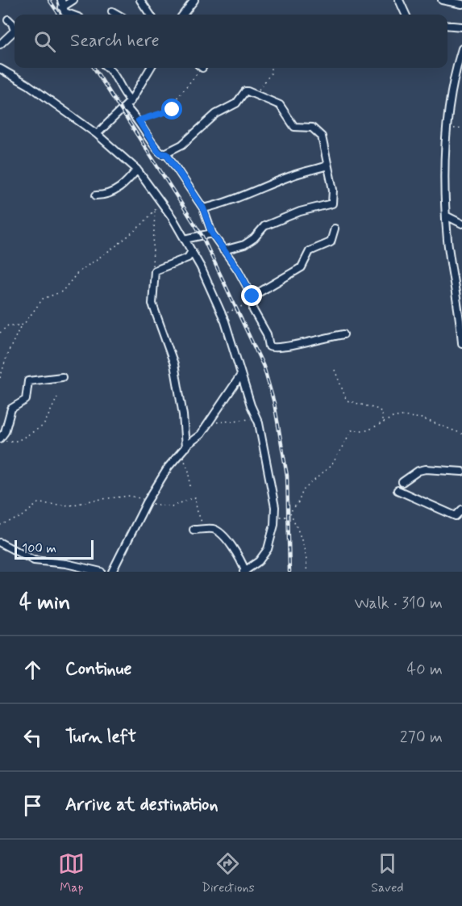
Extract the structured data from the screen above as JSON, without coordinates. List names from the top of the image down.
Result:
{
  "scale_bar": "100 m",
  "page": {
    "search": "Search here",
    "scale": "100 m",
    "heading": ["4 min", "Walk · 310 m"],
    "list": [
      ["Continue", "40 m"],
      ["Turn left", "270 m"],
      "Arrive at destination"
    ],
    "nav": ["Map", "Directions", "Saved"]
  }
}
